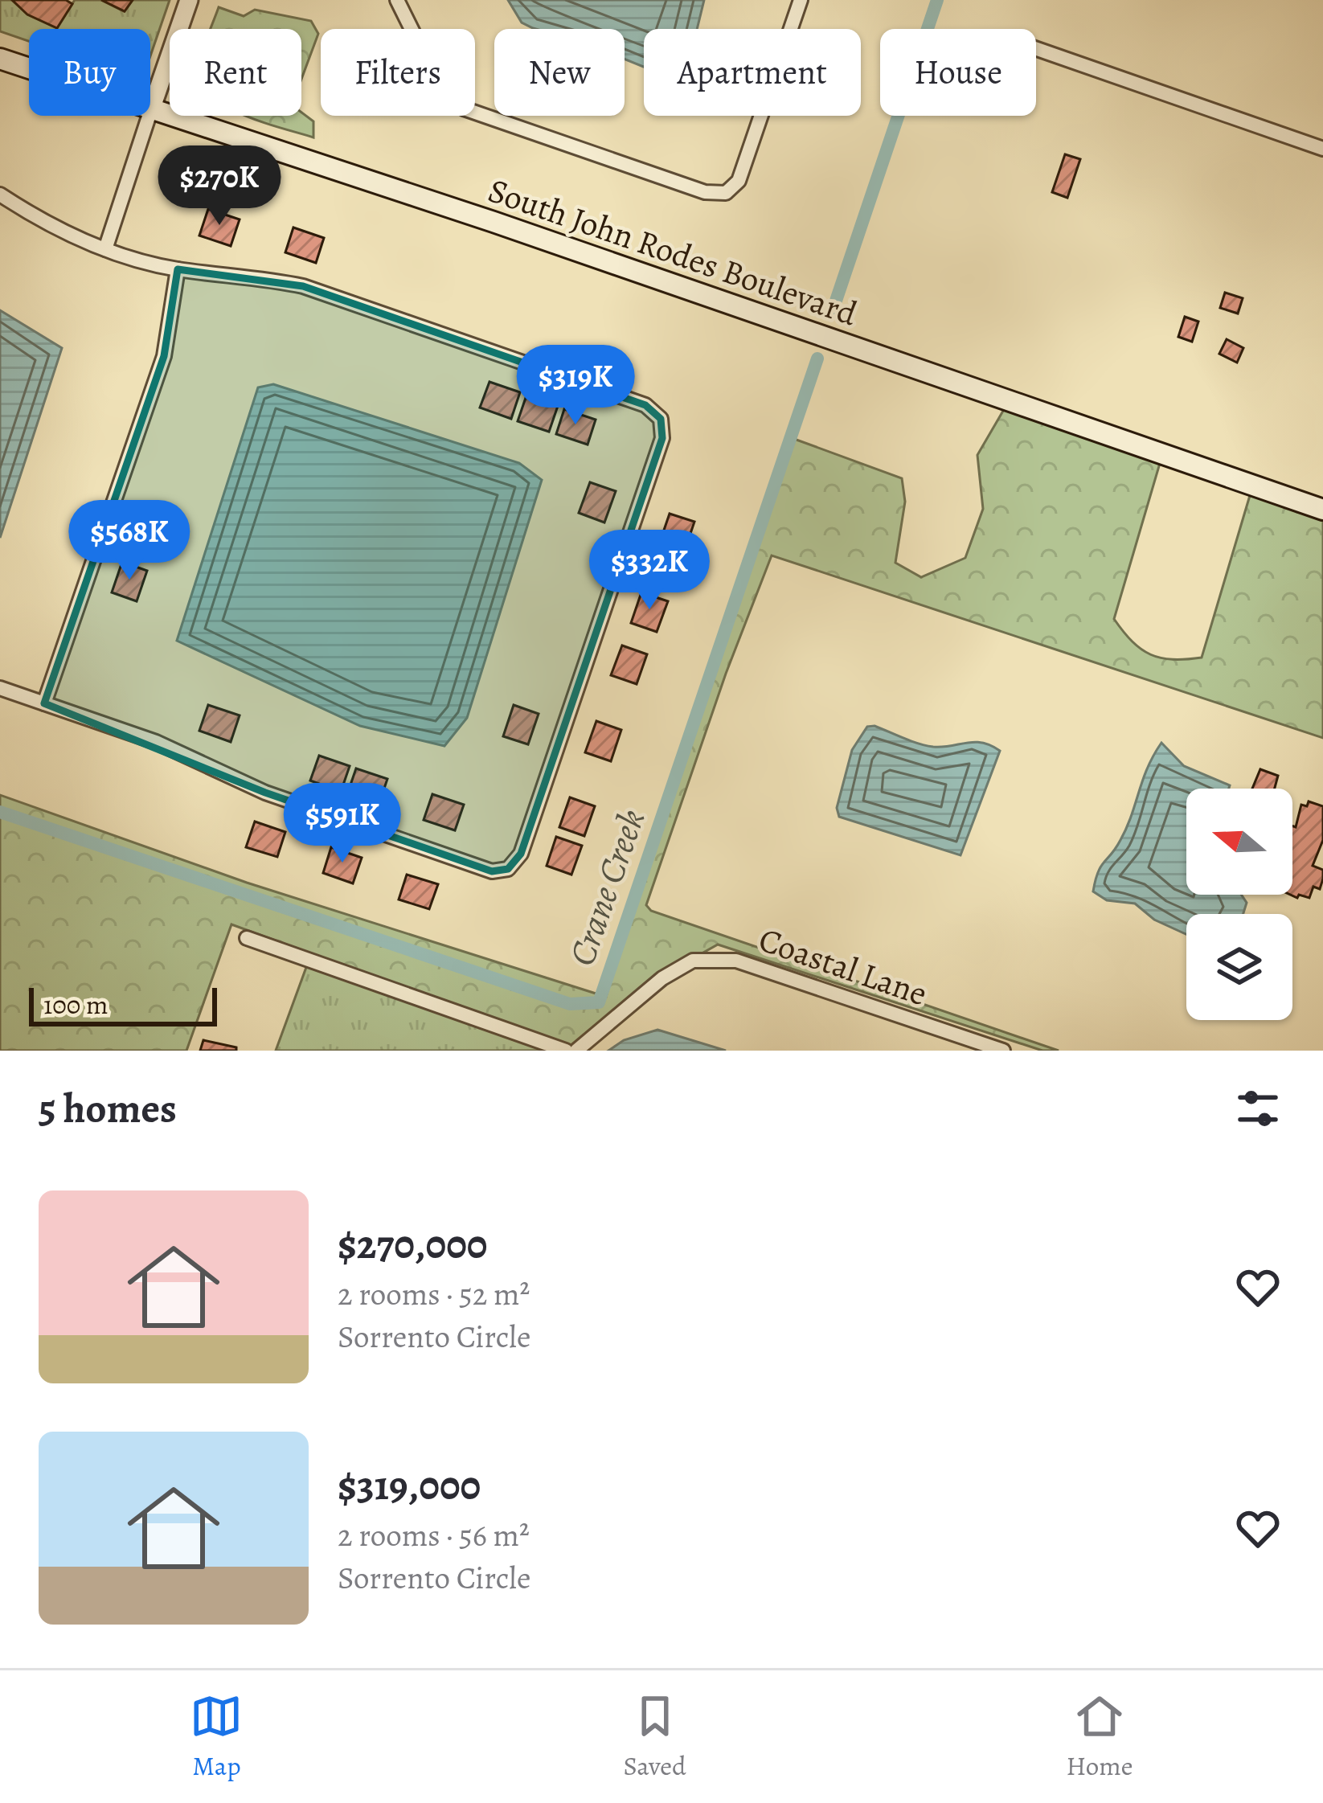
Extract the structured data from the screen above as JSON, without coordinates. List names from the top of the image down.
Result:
{
  "streets": {
    "main road": ["South John Rodes Boulevard"],
    "street": ["Coastal Lane"]
  },
  "water": ["Crane Creek"],
  "scale_bar": "100 m",
  "north": "left",
  "page": {
    "chip": [
      "Buy",
      "Rent",
      "Filters",
      "New",
      "Apartment",
      "House"
    ],
    "price": [
      "$270K",
      "$319K",
      "$568K",
      "$332K",
      "$591K"
    ],
    "scale": "100 m",
    "heading": "5 homes",
    "list": [
      {
        "name": "$270,000",
        "note": "2 rooms · 52 m² · Sorrento Circle"
      },
      {
        "name": "$319,000",
        "note": "2 rooms · 56 m² · Sorrento Circle"
      }
    ],
    "tabs": ["Map", "Saved", "Home"]
  }
}
